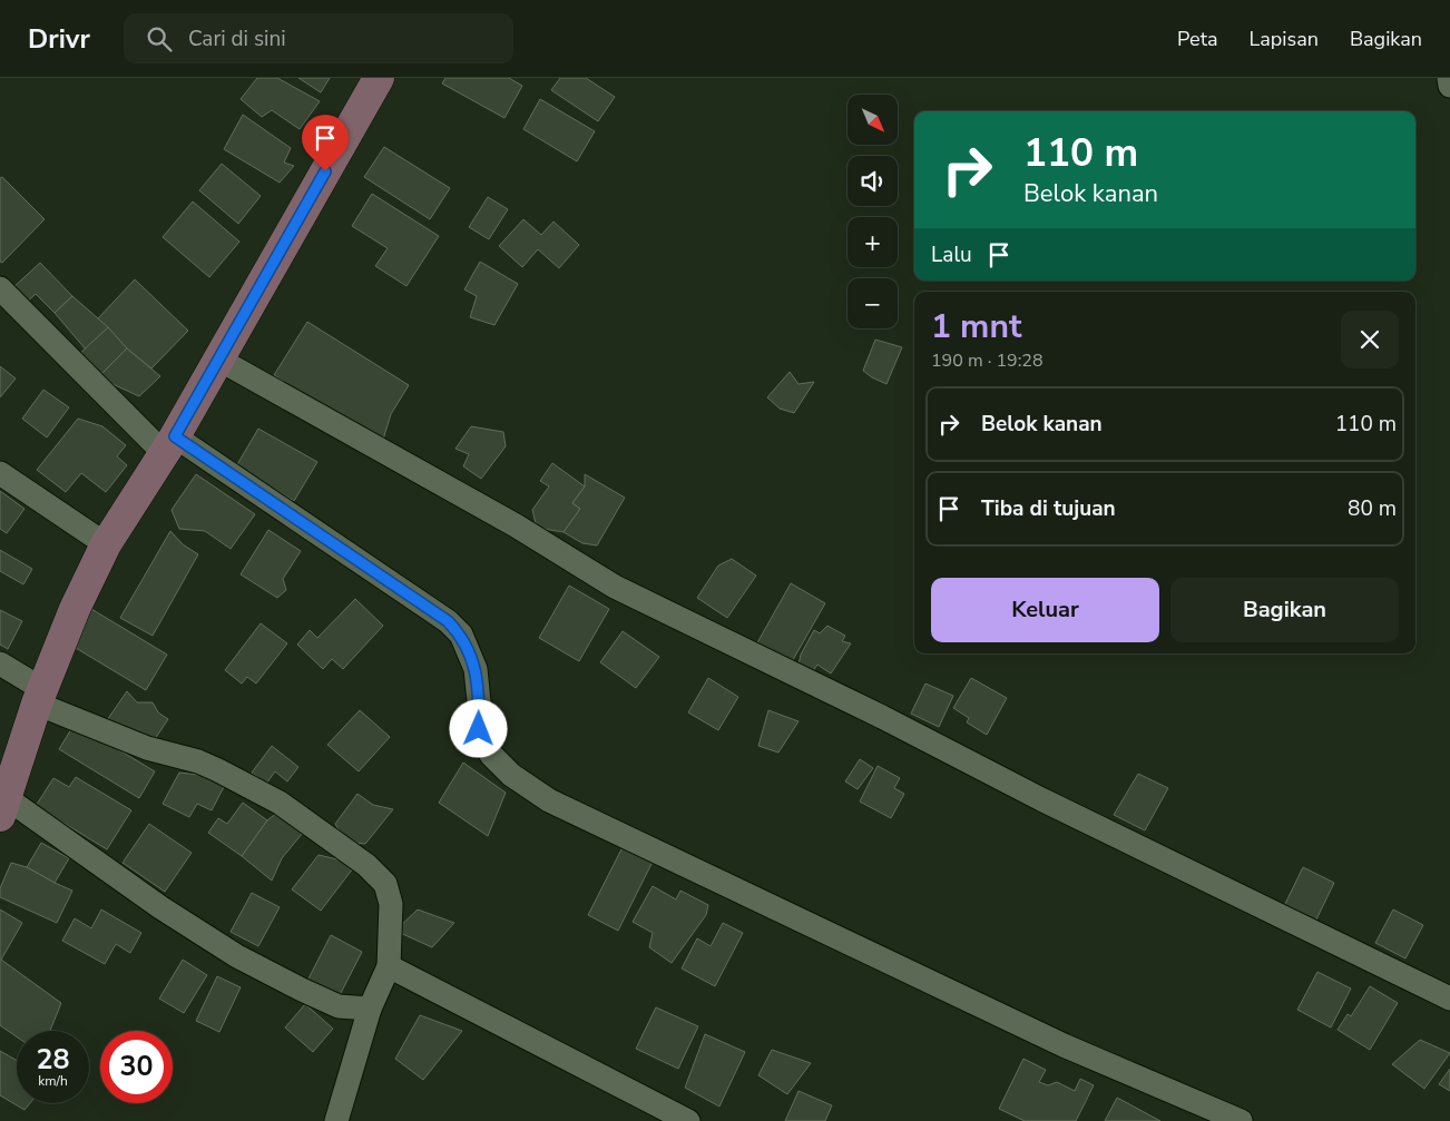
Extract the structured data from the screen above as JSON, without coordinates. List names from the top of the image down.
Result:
{
  "north": "bottom right",
  "page": {
    "header": "Drivr",
    "search": "Cari di sini",
    "nav": ["Peta", "Lapisan", "Bagikan"],
    "map_buttons": ["+", "−"],
    "turn": ["110 m", "Belok kanan"],
    "then": "Lalu",
    "heading": ["1 mnt", "190 m · 19:28"],
    "list": [
      {
        "name": "Belok kanan",
        "value": "110 m"
      },
      {
        "name": "Tiba di tujuan",
        "value": "80 m"
      }
    ],
    "buttons": ["Keluar", "Bagikan"],
    "speed": "28 km/h",
    "limit": "30"
  }
}
